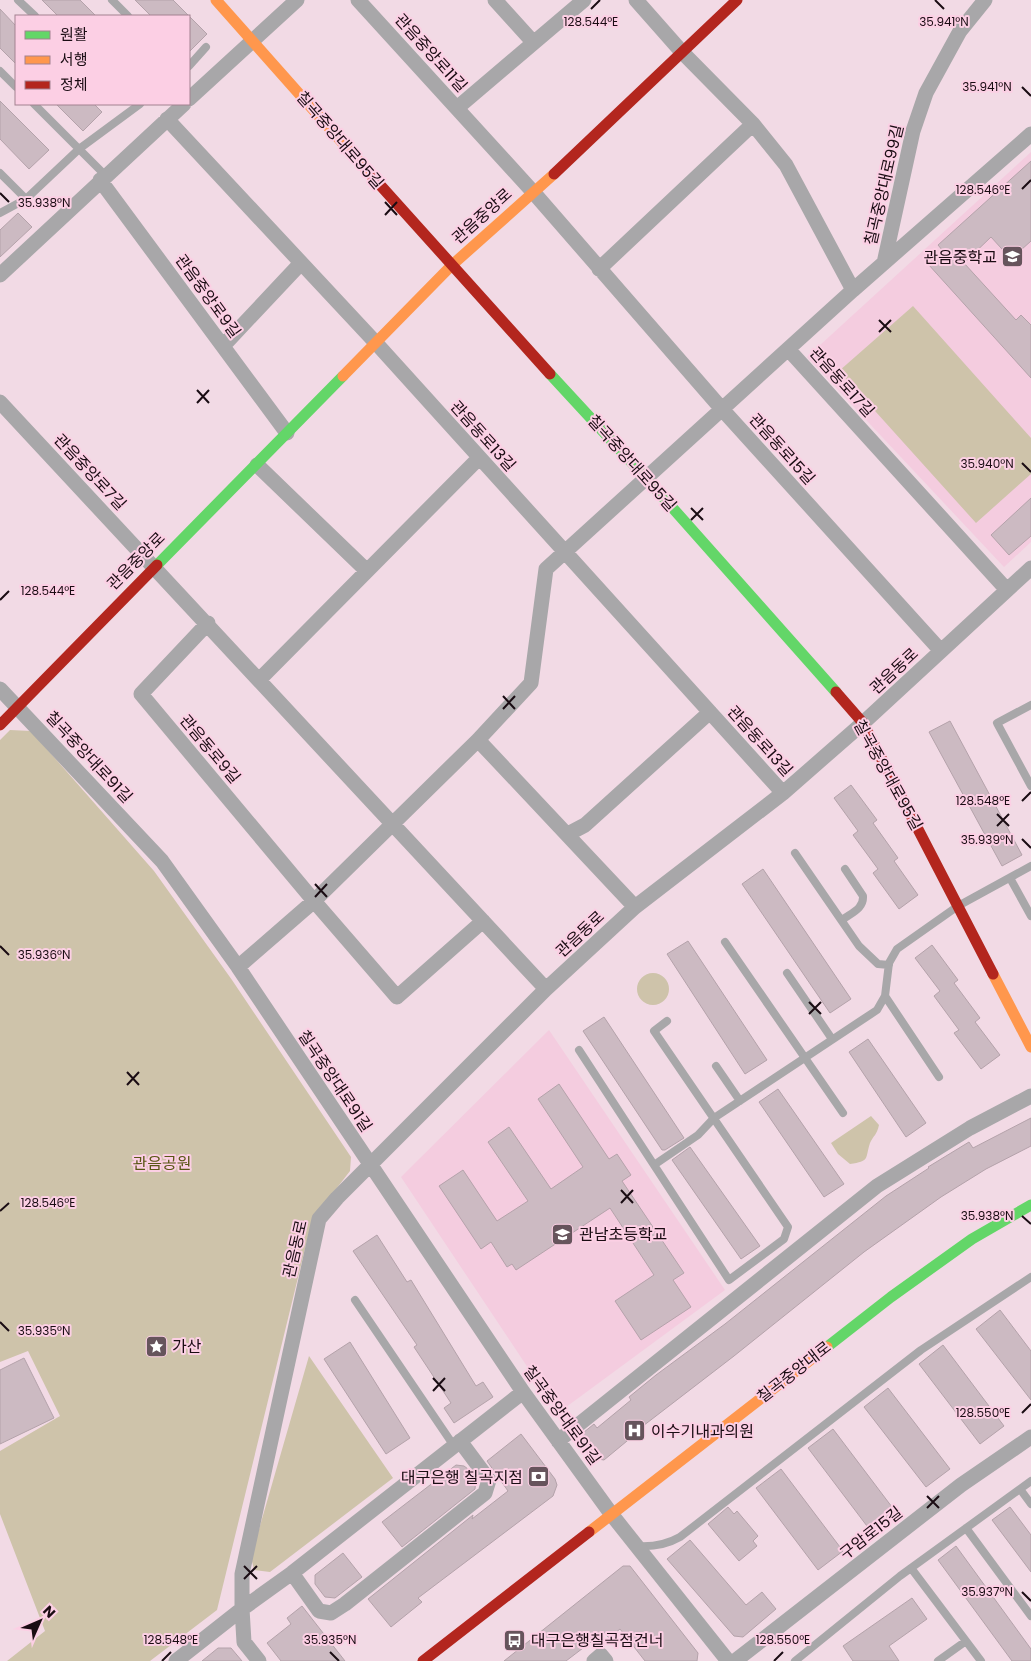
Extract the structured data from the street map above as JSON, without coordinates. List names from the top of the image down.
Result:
{
  "streets": {
    "main road": ["칠곡중앙대로95길", "관음중앙로", "칠곡중앙대로"],
    "street": [
      "관음중앙로11길",
      "칠곡중앙대로99길",
      "관음중앙로9길",
      "관음동로17길",
      "관음동로13길",
      "관음동로15길",
      "관음중앙로7길",
      "관음동로",
      "관음동로9길",
      "칠곡중앙대로91길",
      "구암로15길"
    ]
  },
  "crossings": [
    ["관음중앙로11길", "관음중앙로"],
    ["관음중앙로11길", "관음동로15길"],
    ["칠곡중앙대로95길", "관음중앙로"],
    ["칠곡중앙대로95길", "관음동로"],
    ["칠곡중앙대로99길", "관음동로17길"],
    ["관음중앙로", "관음중앙로9길"],
    ["관음중앙로", "관음동로13길"],
    ["관음중앙로", "관음동로15길"],
    ["관음중앙로", "관음중앙로7길"],
    ["관음중앙로", "칠곡중앙대로91길"],
    ["관음동로17길", "관음동로"],
    ["관음동로13길", "관음동로"],
    ["관음동로15길", "관음동로"],
    ["관음동로", "칠곡중앙대로91길"],
    ["칠곡중앙대로91길", "칠곡중앙대로"]
  ],
  "parks": ["관음공원"],
  "places": {
    "school or university": ["관음중학교", "관남초등학교"],
    "place": ["가산"],
    "hospital": ["이수기내과의원"],
    "bank": ["대구은행 칠곡지점"],
    "bus stop": ["대구은행칠곡점건너"]
  },
  "legend": ["원활", "서행", "정체"],
  "north": "top right",
  "coordinates": [
    "128.544°E",
    "35.941°N",
    "128.546°E",
    "35.938°N",
    "35.940°N",
    "128.548°E",
    "35.939°N",
    "35.936°N",
    "35.935°N",
    "128.550°E",
    "35.937°N"
  ]
}
